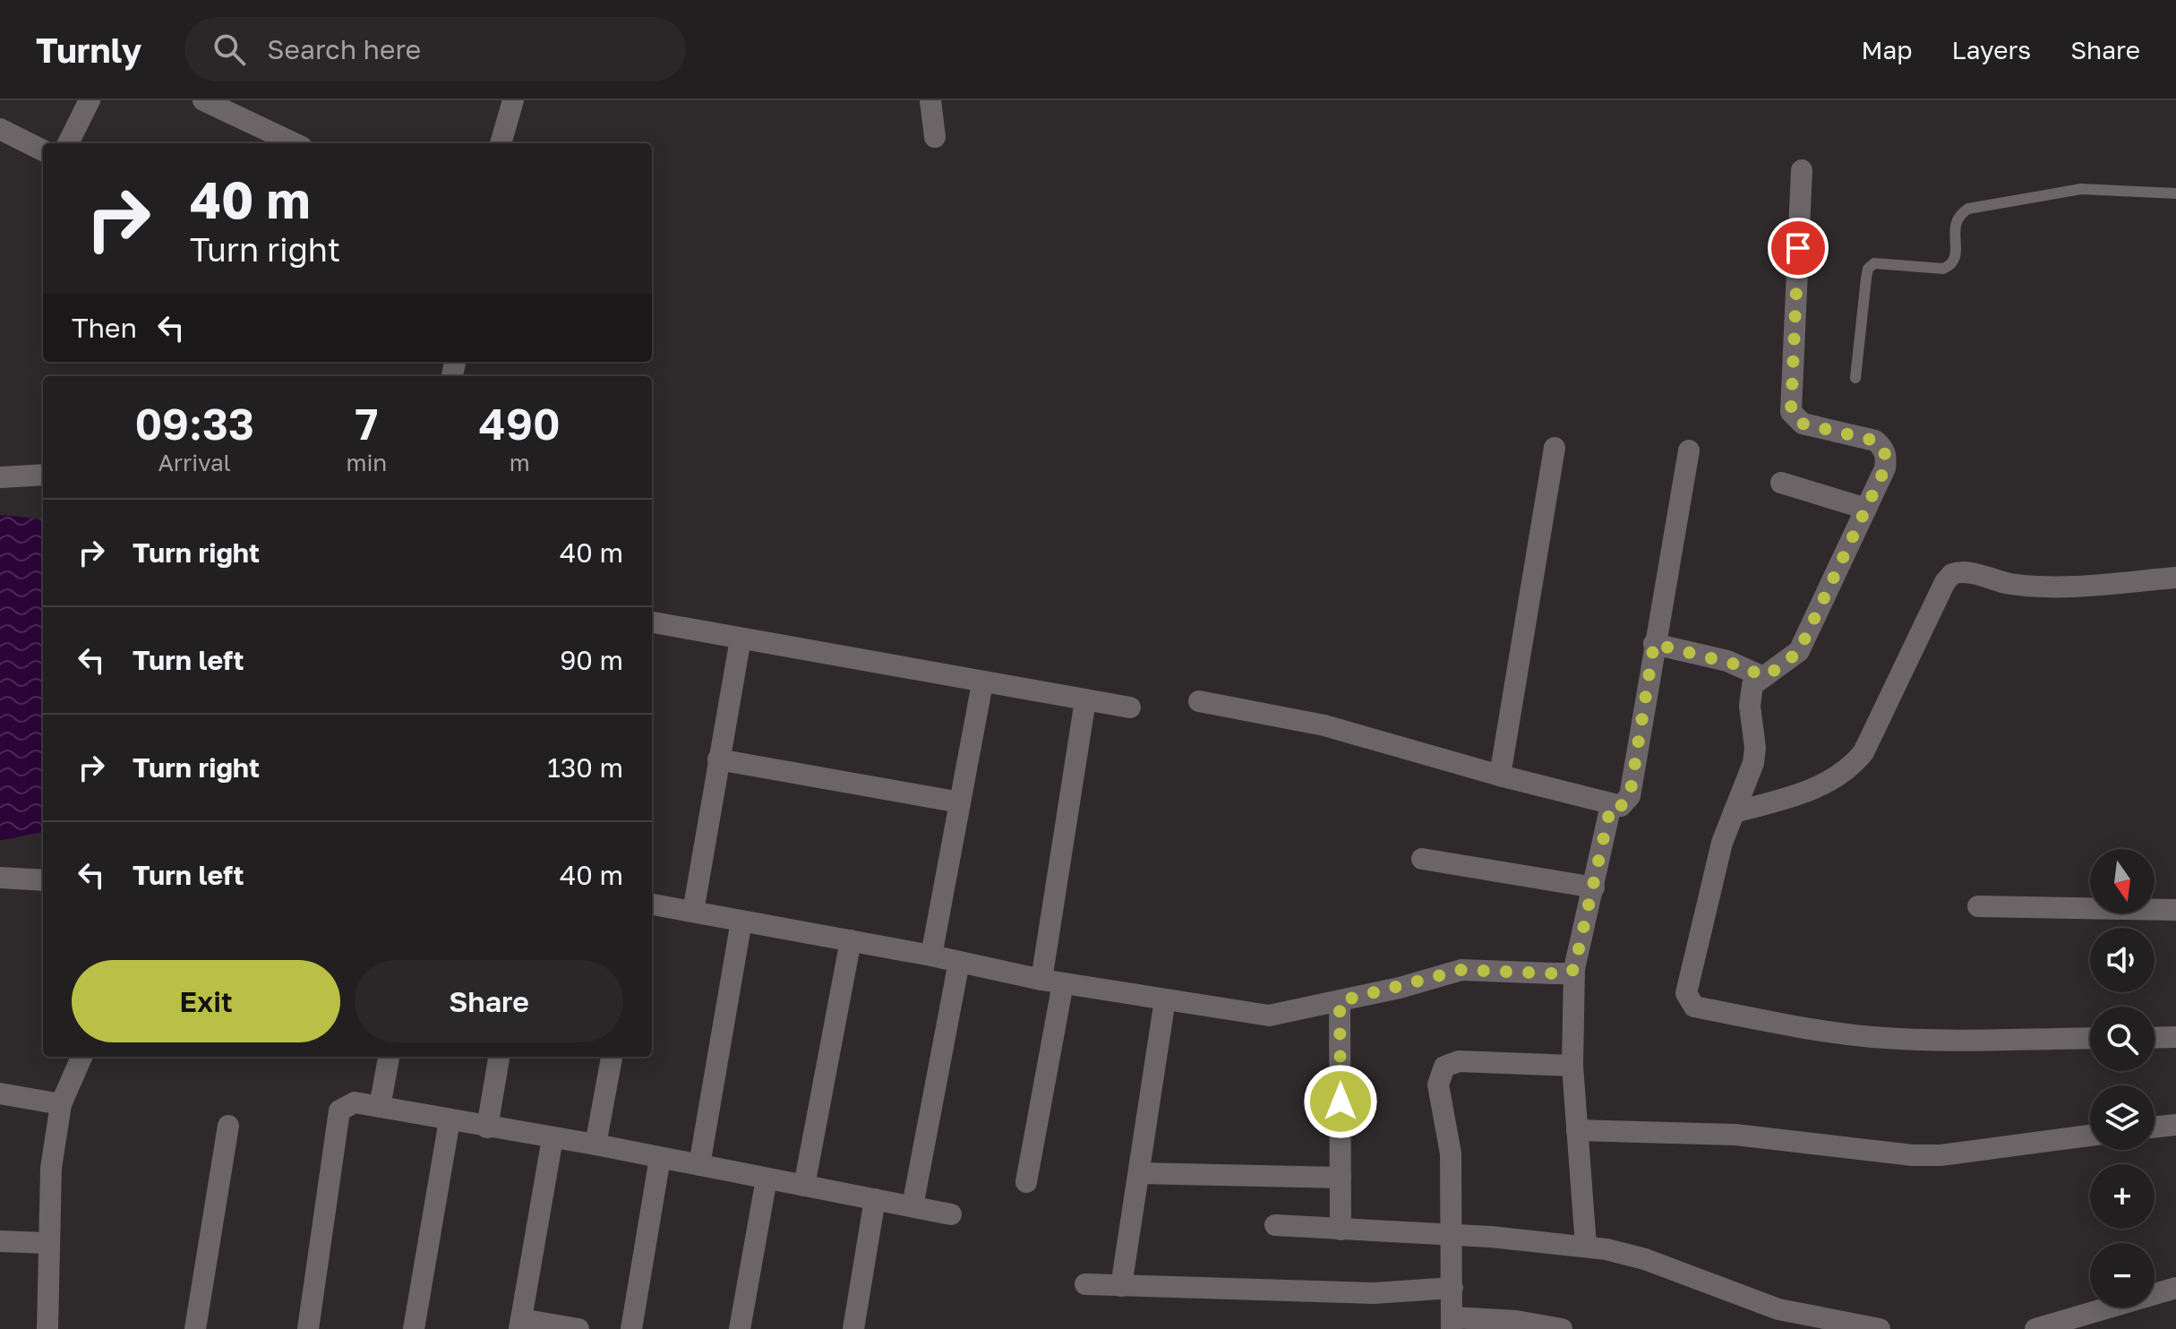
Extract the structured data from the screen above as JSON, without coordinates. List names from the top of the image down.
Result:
{
  "north": "bottom",
  "page": {
    "header": "Turnly",
    "search": "Search here",
    "nav": ["Map", "Layers", "Share"],
    "turn": ["40 m", "Turn right"],
    "then": "Then",
    "eta": [
      "09:33",
      "Arrival",
      "7",
      "min",
      "490",
      "m"
    ],
    "list": [
      {
        "name": "Turn right",
        "value": "40 m"
      },
      {
        "name": "Turn left",
        "value": "90 m"
      },
      {
        "name": "Turn right",
        "value": "130 m"
      },
      {
        "name": "Turn left",
        "value": "40 m"
      }
    ],
    "map_buttons": ["+", "−"],
    "buttons": ["Exit", "Share"]
  }
}
